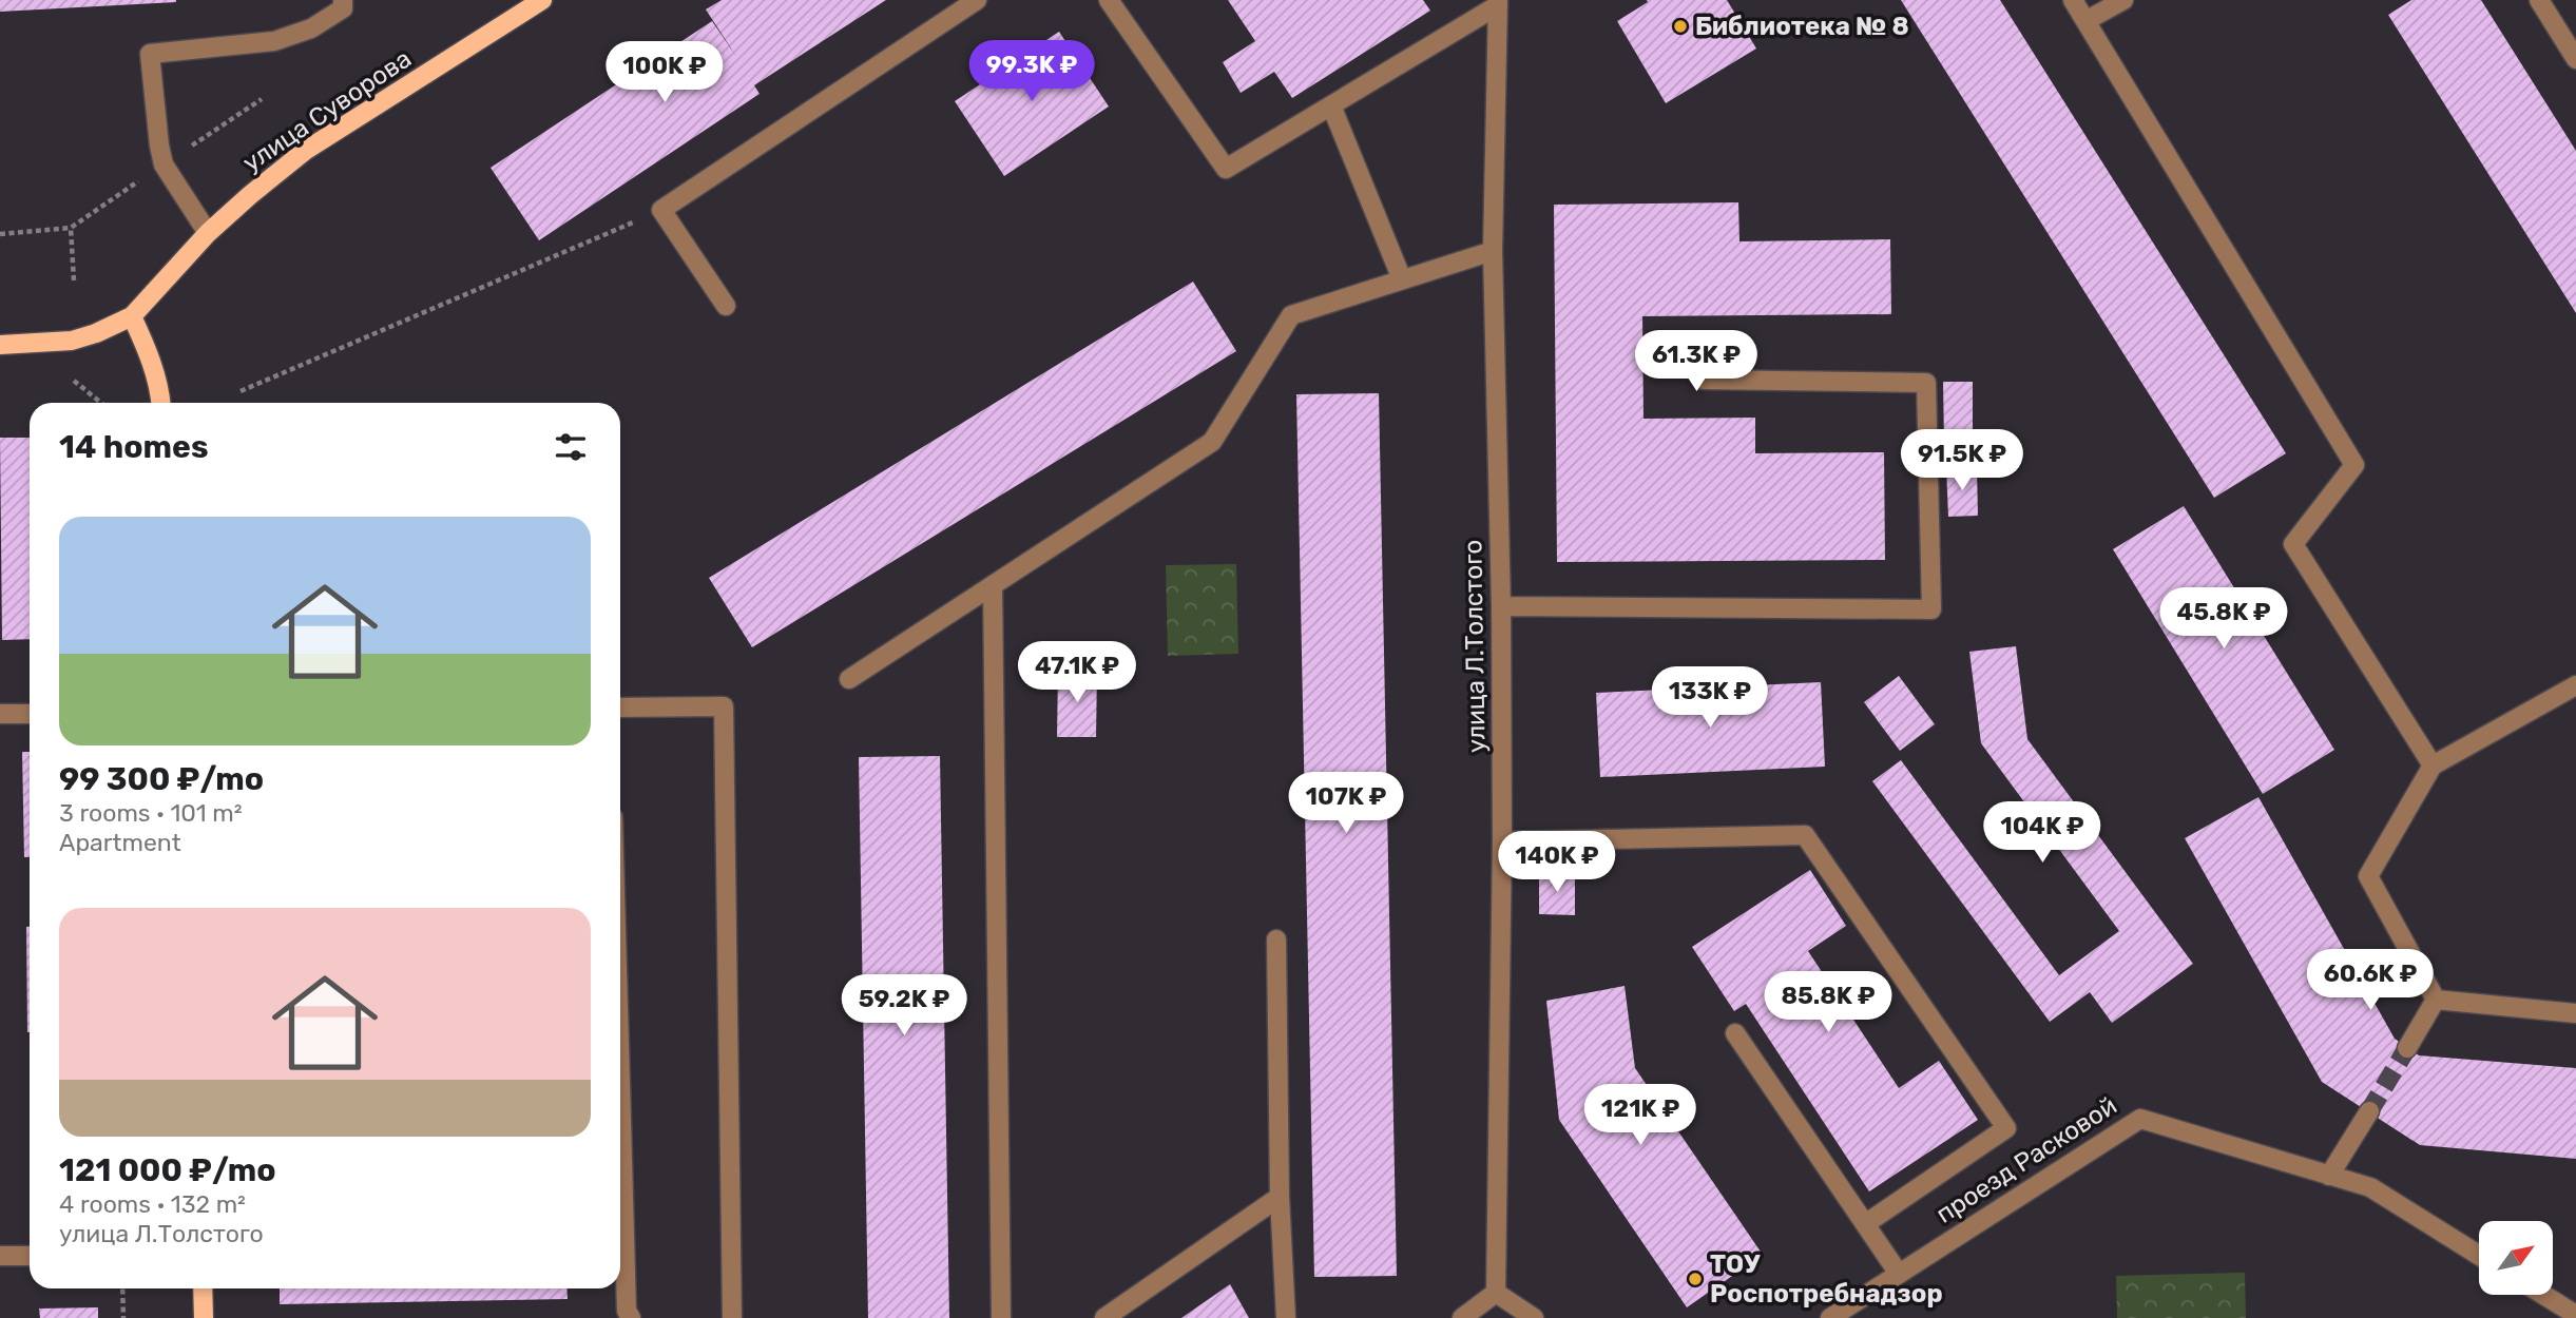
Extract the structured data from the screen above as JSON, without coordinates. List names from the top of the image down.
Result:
{
  "streets": {
    "main road": ["улица Суворова"],
    "street": ["улица Л.Толстого", "проезд Расковой"]
  },
  "places": ["Библиотека № 8", "ТОУ Роспотребнадзор"],
  "north": "top right",
  "page": {
    "price": [
      "99.3K ₽",
      "100K ₽",
      "61.3K ₽",
      "91.5K ₽",
      "45.8K ₽",
      "47.1K ₽",
      "133K ₽",
      "107K ₽",
      "104K ₽",
      "140K ₽",
      "60.6K ₽",
      "85.8K ₽",
      "59.2K ₽",
      "121K ₽"
    ],
    "heading": "14 homes",
    "list": [
      {
        "name": "99 300 ₽/mo",
        "note": "3 rooms · 101 m² · Apartment"
      },
      {
        "name": "121 000 ₽/mo",
        "note": "4 rooms · 132 m² · улица Л.Толстого"
      }
    ]
  }
}
